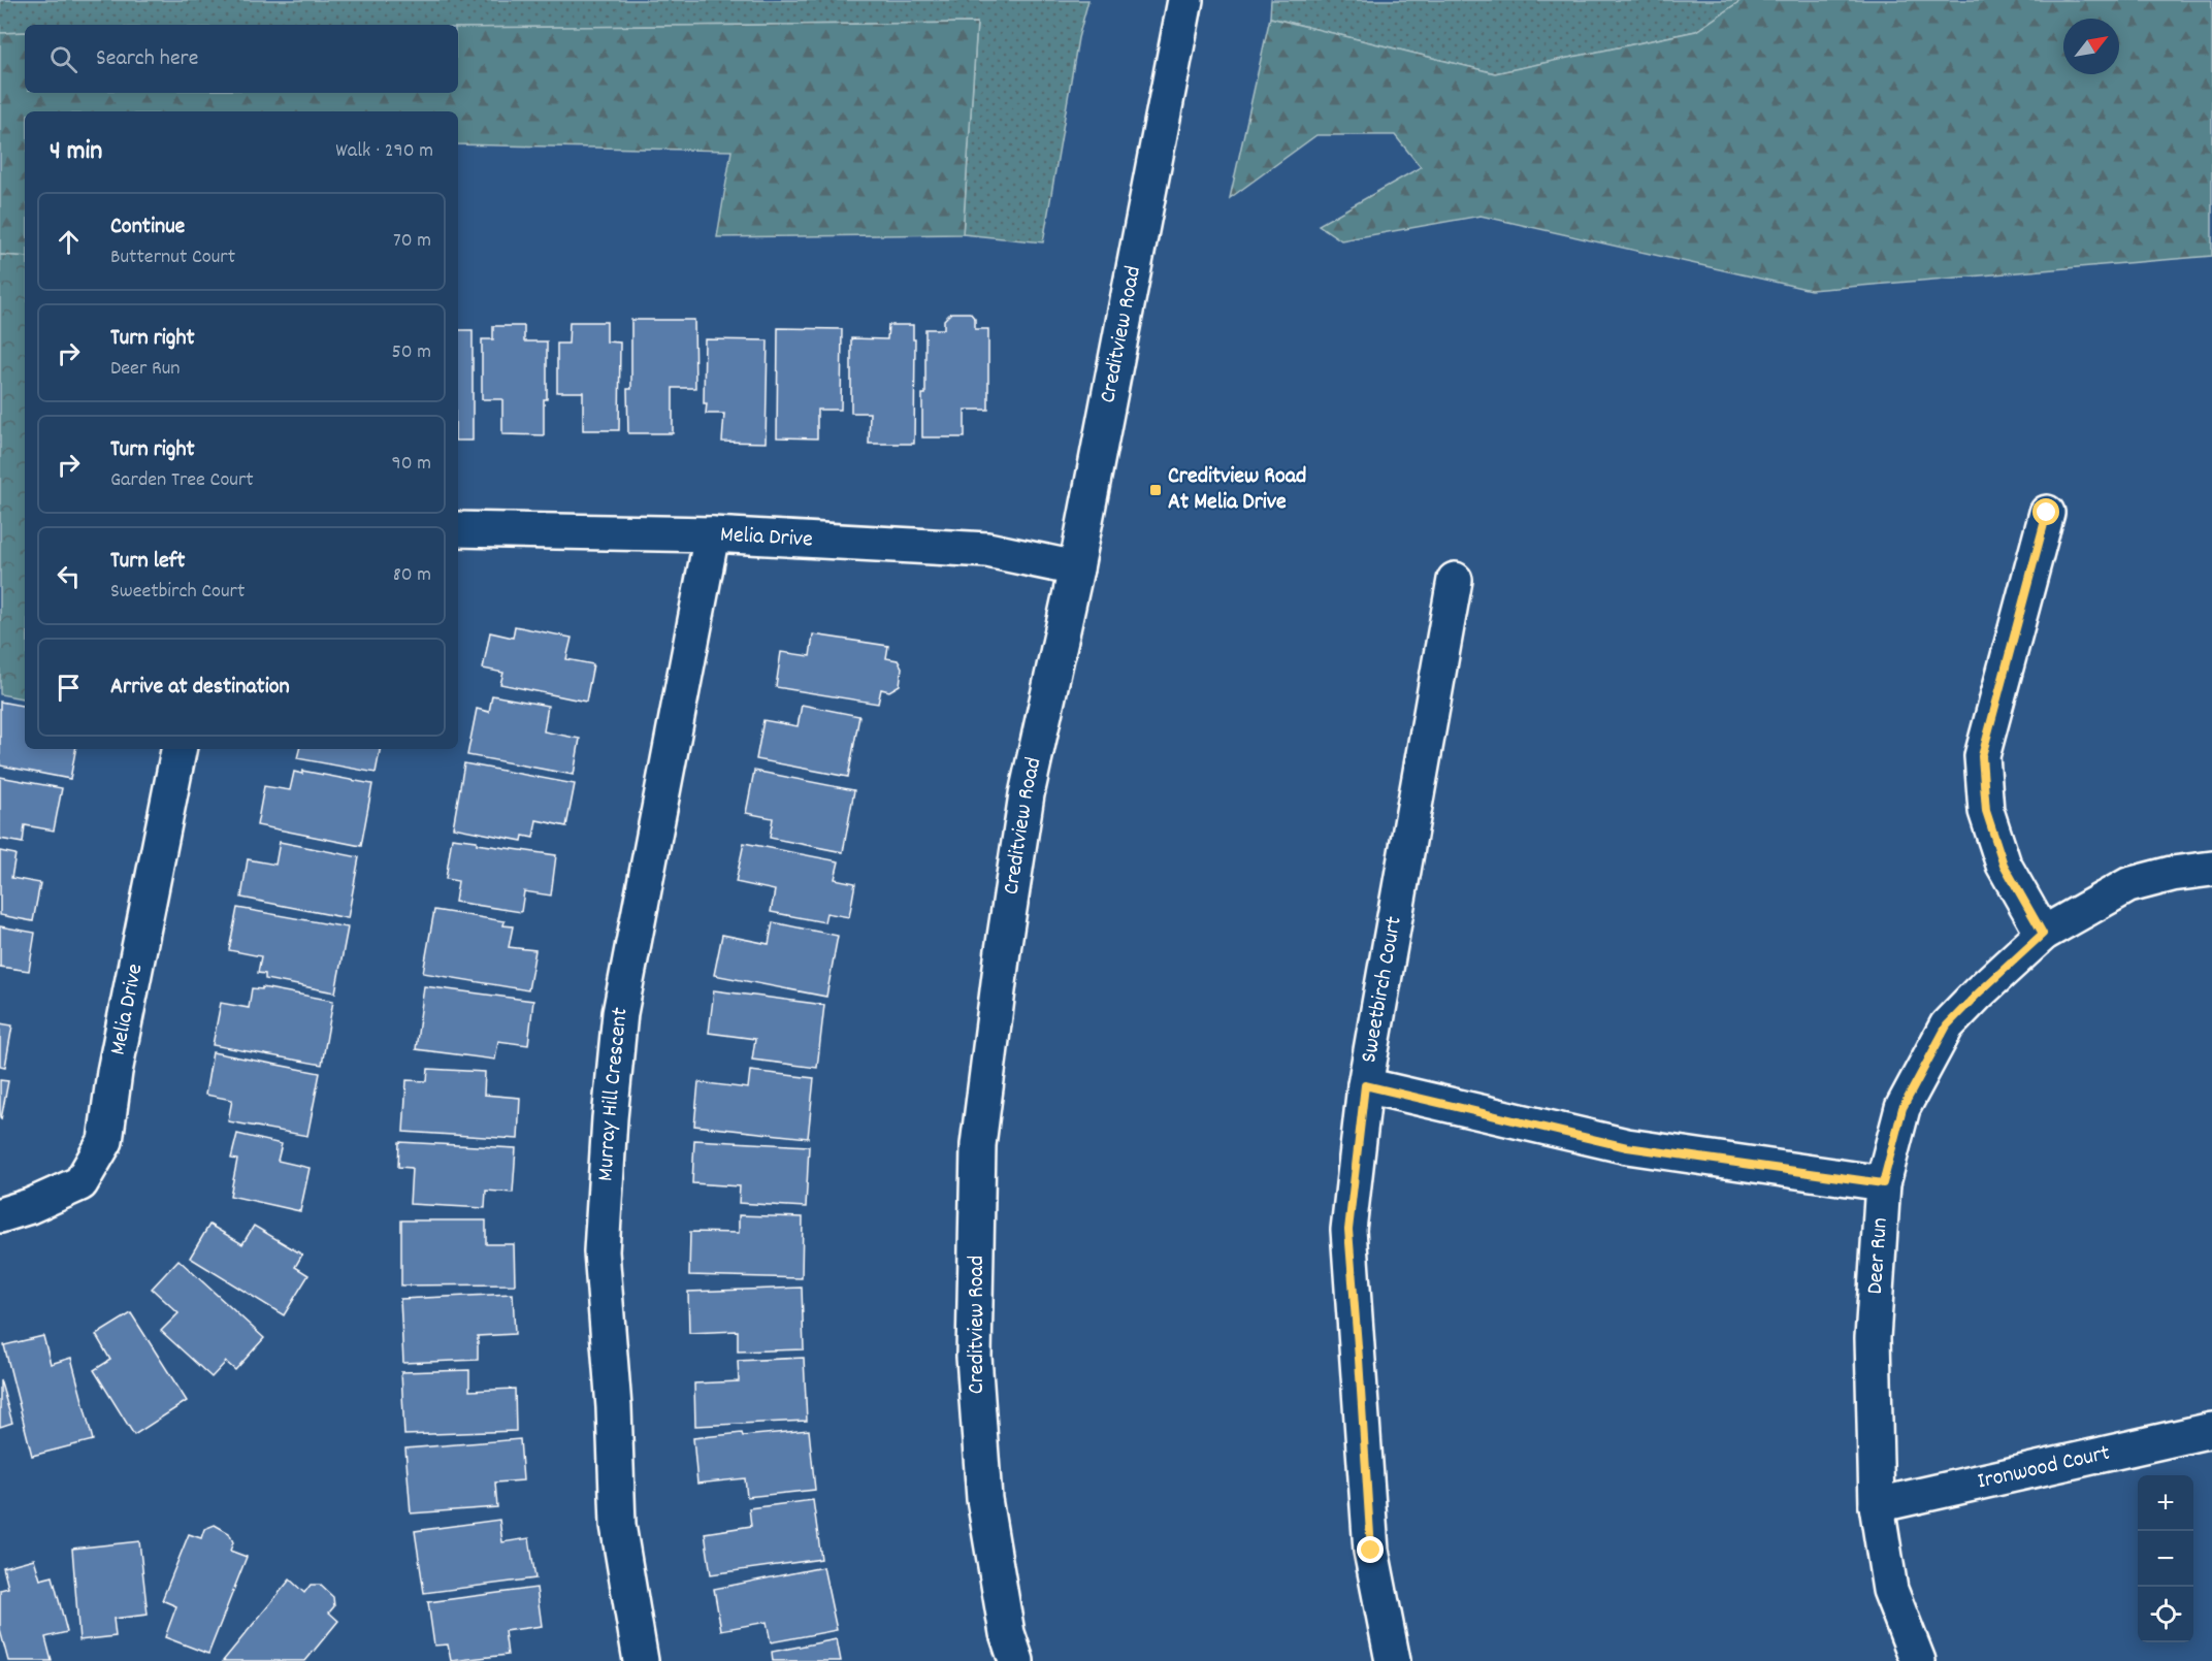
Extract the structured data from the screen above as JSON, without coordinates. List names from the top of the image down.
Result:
{
  "streets": {
    "street": [
      "Creditview Road",
      "Melia Drive",
      "Sweetbirch Court",
      "Murray Hill Crescent",
      "Deer Run",
      "Ironwood Court"
    ]
  },
  "crossings": [
    ["Creditview Road", "Melia Drive"],
    ["Melia Drive", "Murray Hill Crescent"],
    ["Deer Run", "Ironwood Court"]
  ],
  "places": {
    "transit": ["Creditview Road At Melia Drive"]
  },
  "north": "top right",
  "page": {
    "search": "Search here",
    "heading": ["4 min", "Walk · 290 m"],
    "list": [
      ["Continue", "Butternut Court", "70 m"],
      ["Turn right", "Deer Run", "50 m"],
      ["Turn right", "Garden Tree Court", "90 m"],
      ["Turn left", "Sweetbirch Court", "80 m"],
      "Arrive at destination"
    ],
    "map_buttons": ["+", "−"]
  }
}
